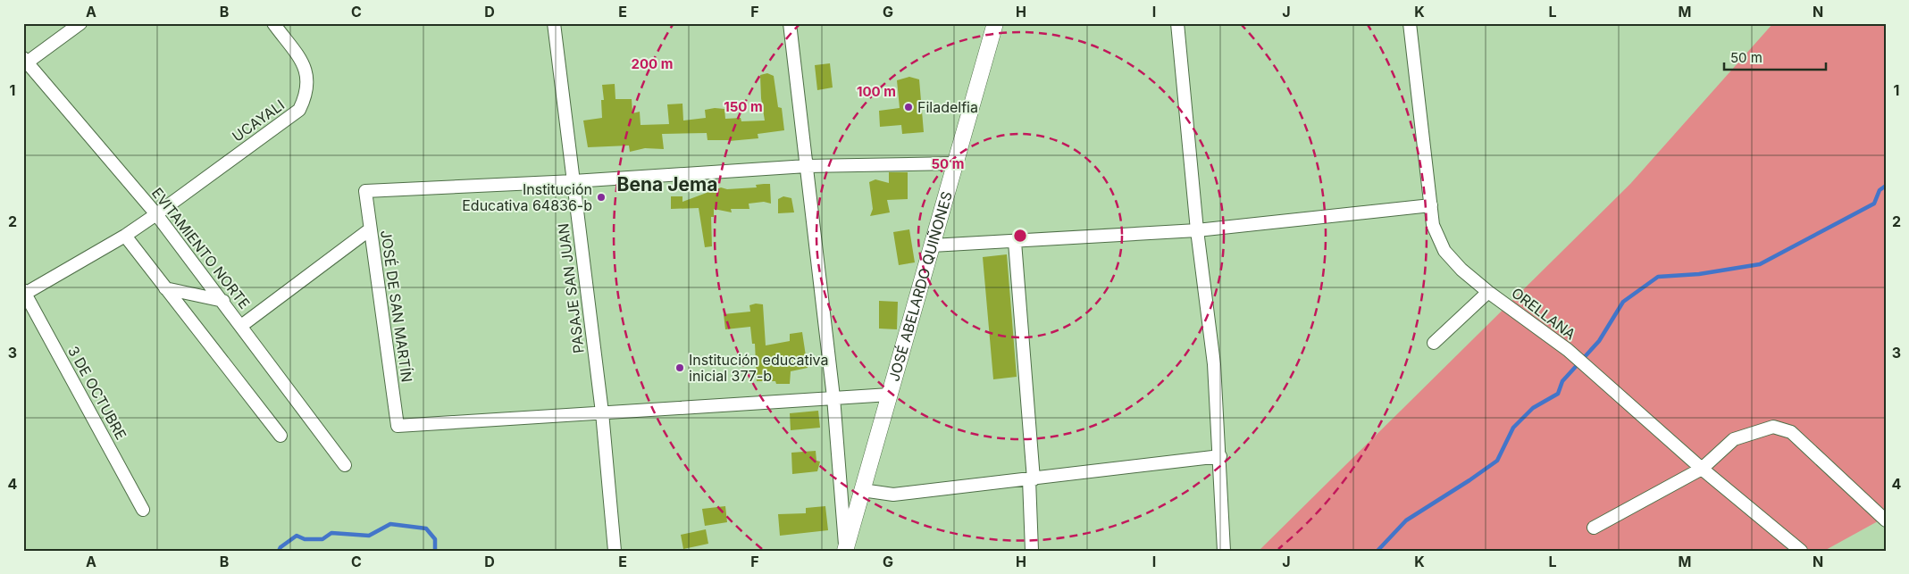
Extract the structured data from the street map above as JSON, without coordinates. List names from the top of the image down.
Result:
{
  "streets": {
    "street": [
      "UCAYALI",
      "EVITAMIENTO NORTE",
      "JOSÉ ABELARDO QUIÑONES",
      "PASAJE SAN JUAN",
      "JOSÉ DE SAN MARTÍN",
      "ORELLANA",
      "3 DE OCTUBRE"
    ]
  },
  "crossings": [
    ["UCAYALI", "EVITAMIENTO NORTE"],
    ["UCAYALI", "3 DE OCTUBRE"],
    ["PASAJE SAN JUAN", "JOSÉ DE SAN MARTÍN"]
  ],
  "districts": ["Bena Jema"],
  "places": ["Filadelfia", "Institución Educativa 64836-b", "Institución educativa inicial 377-b"],
  "scale_bar": "50 m",
  "grid": {
    "columns": [
      "A",
      "B",
      "C",
      "D",
      "E",
      "F",
      "G",
      "H",
      "I",
      "J",
      "K",
      "L",
      "M",
      "N"
    ],
    "rows": [
      "1",
      "2",
      "3",
      "4"
    ]
  },
  "rings": [
    "200 m",
    "100 m",
    "150 m",
    "50 m"
  ]
}
